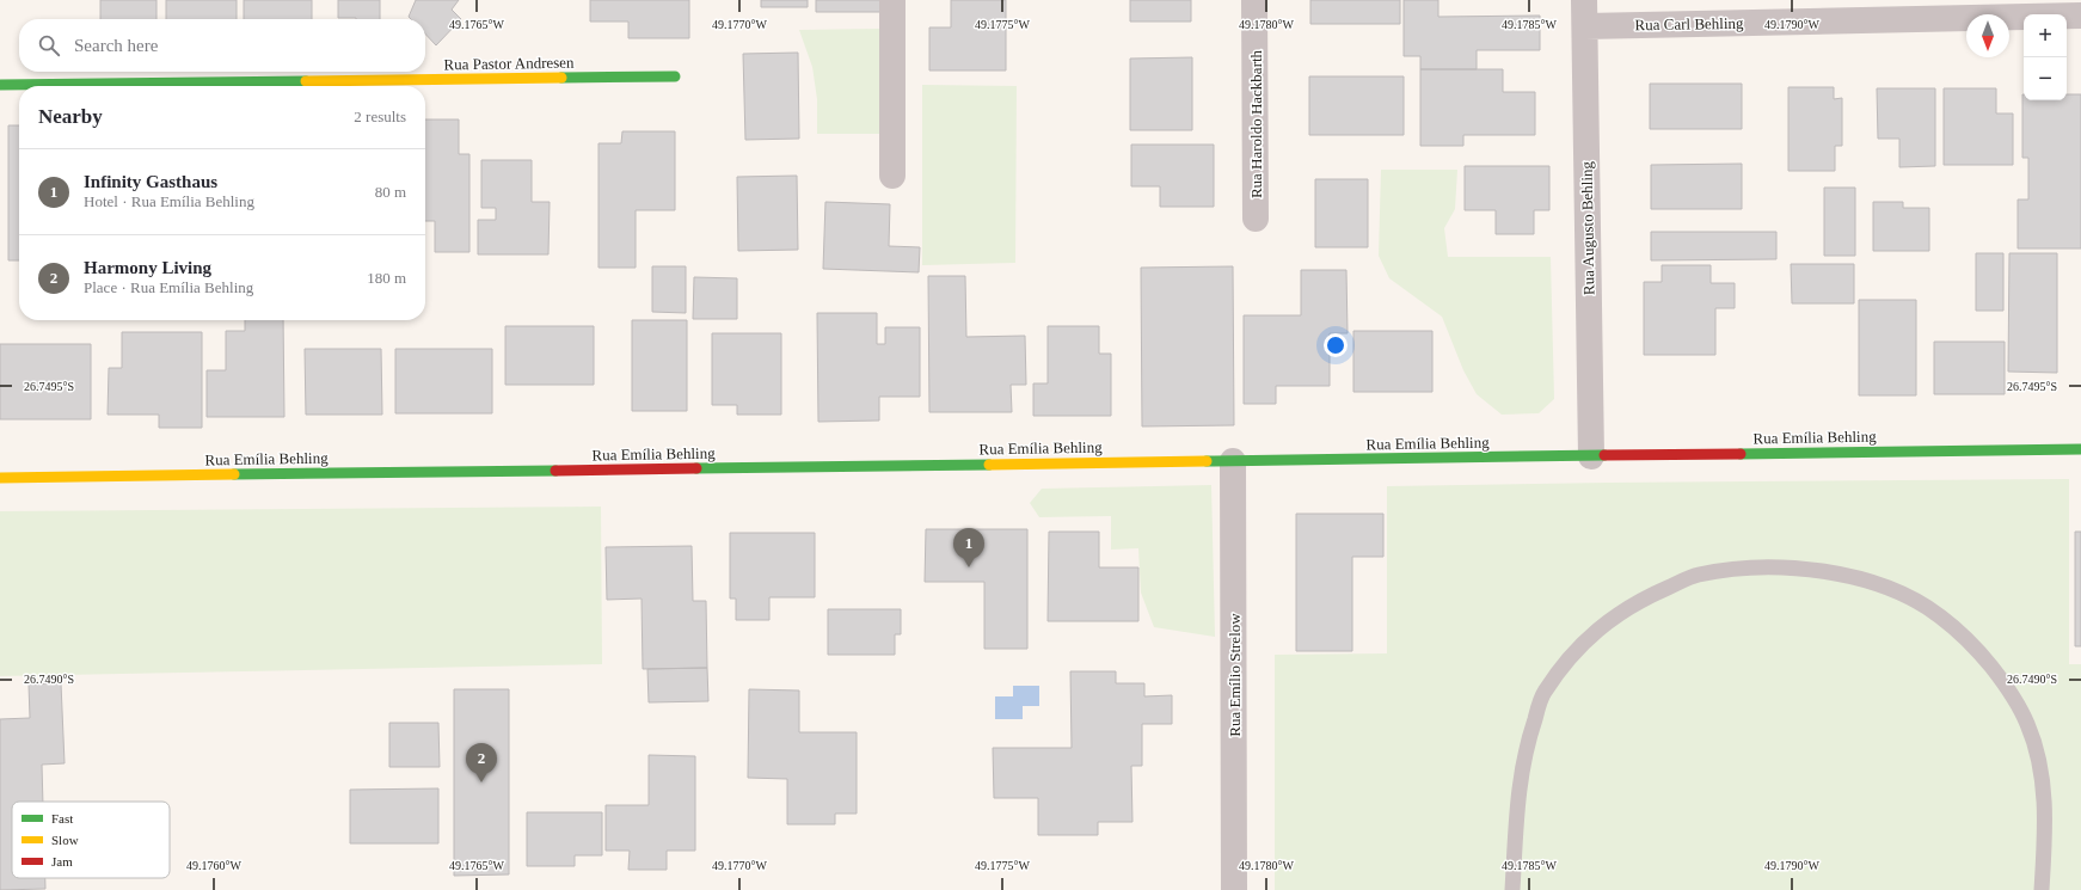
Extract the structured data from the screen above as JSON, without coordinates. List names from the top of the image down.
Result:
{
  "streets": {
    "street": [
      "Rua Carl Behling",
      "Rua Pastor Andresen",
      "Rua Haroldo Hackbarth",
      "Rua Augusto Behling",
      "Rua Emília Behling",
      "Rua Emílio Strelow"
    ]
  },
  "crossings": [
    ["Rua Carl Behling", "Rua Augusto Behling"],
    ["Rua Augusto Behling", "Rua Emília Behling"],
    ["Rua Emília Behling", "Rua Emílio Strelow"]
  ],
  "legend": ["Fast", "Slow", "Jam"],
  "north": "bottom",
  "page": {
    "map_buttons": ["+", "−"],
    "search": "Search here",
    "heading": ["Nearby", "2 results"],
    "list": [
      {
        "mark": "1",
        "name": "Infinity Gasthaus",
        "note": "Hotel · Rua Emília Behling",
        "value": "80 m"
      },
      {
        "mark": "2",
        "name": "Harmony Living",
        "note": "Place · Rua Emília Behling",
        "value": "180 m"
      }
    ],
    "pins": ["1", "2"]
  },
  "coordinates": [
    "49.1765°W",
    "49.1770°W",
    "49.1775°W",
    "49.1780°W",
    "49.1785°W",
    "49.1790°W",
    "26.7495°S",
    "26.7490°S",
    "49.1760°W"
  ]
}
